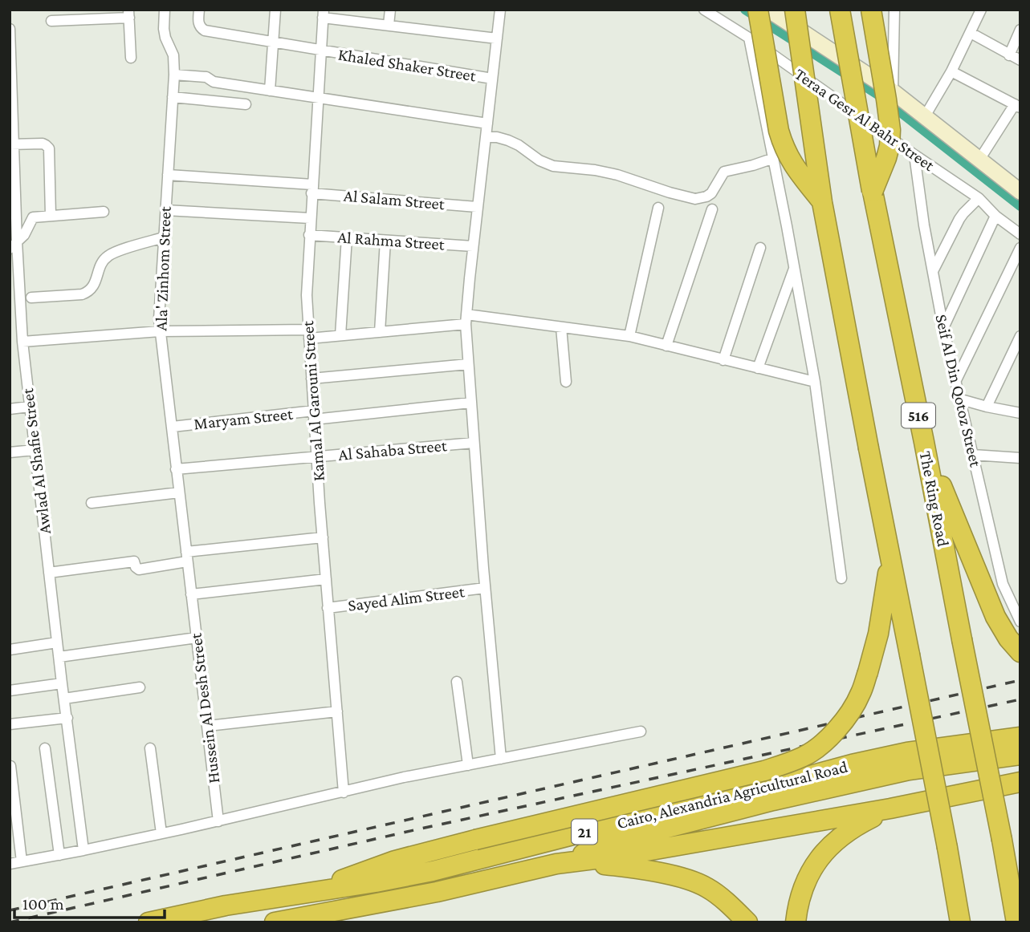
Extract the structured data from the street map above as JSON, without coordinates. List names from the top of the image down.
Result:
{
  "streets": {
    "highway": [
      "516",
      "The Ring Road",
      "Cairo, Alexandria Agricultural Road",
      "21"
    ],
    "street": [
      "Khaled Shaker Street",
      "Teraa Gesr Al Bahr Street",
      "Al Salam Street",
      "Al Rahma Street",
      "Ala' Zinhom Street",
      "Seif Al Din Qotoz Street",
      "Kamal Al Garouni Street",
      "Maryam Street",
      "Al Sahaba Street",
      "Awlad Al Shafie Street",
      "Sayed Alim Street",
      "Hussein Al Desh Street"
    ]
  },
  "crossings": [
    ["Khaled Shaker Street", "Kamal Al Garouni Street"],
    ["Teraa Gesr Al Bahr Street", "Seif Al Din Qotoz Street"],
    ["Al Salam Street", "Ala' Zinhom Street"],
    ["Al Salam Street", "Kamal Al Garouni Street"],
    ["Al Rahma Street", "Kamal Al Garouni Street"],
    ["Ala' Zinhom Street", "Maryam Street"],
    ["Ala' Zinhom Street", "Al Sahaba Street"],
    ["Ala' Zinhom Street", "Hussein Al Desh Street"],
    ["Kamal Al Garouni Street", "Maryam Street"],
    ["Kamal Al Garouni Street", "Al Sahaba Street"],
    ["Kamal Al Garouni Street", "Sayed Alim Street"]
  ],
  "scale_bar": "100 m"
}
